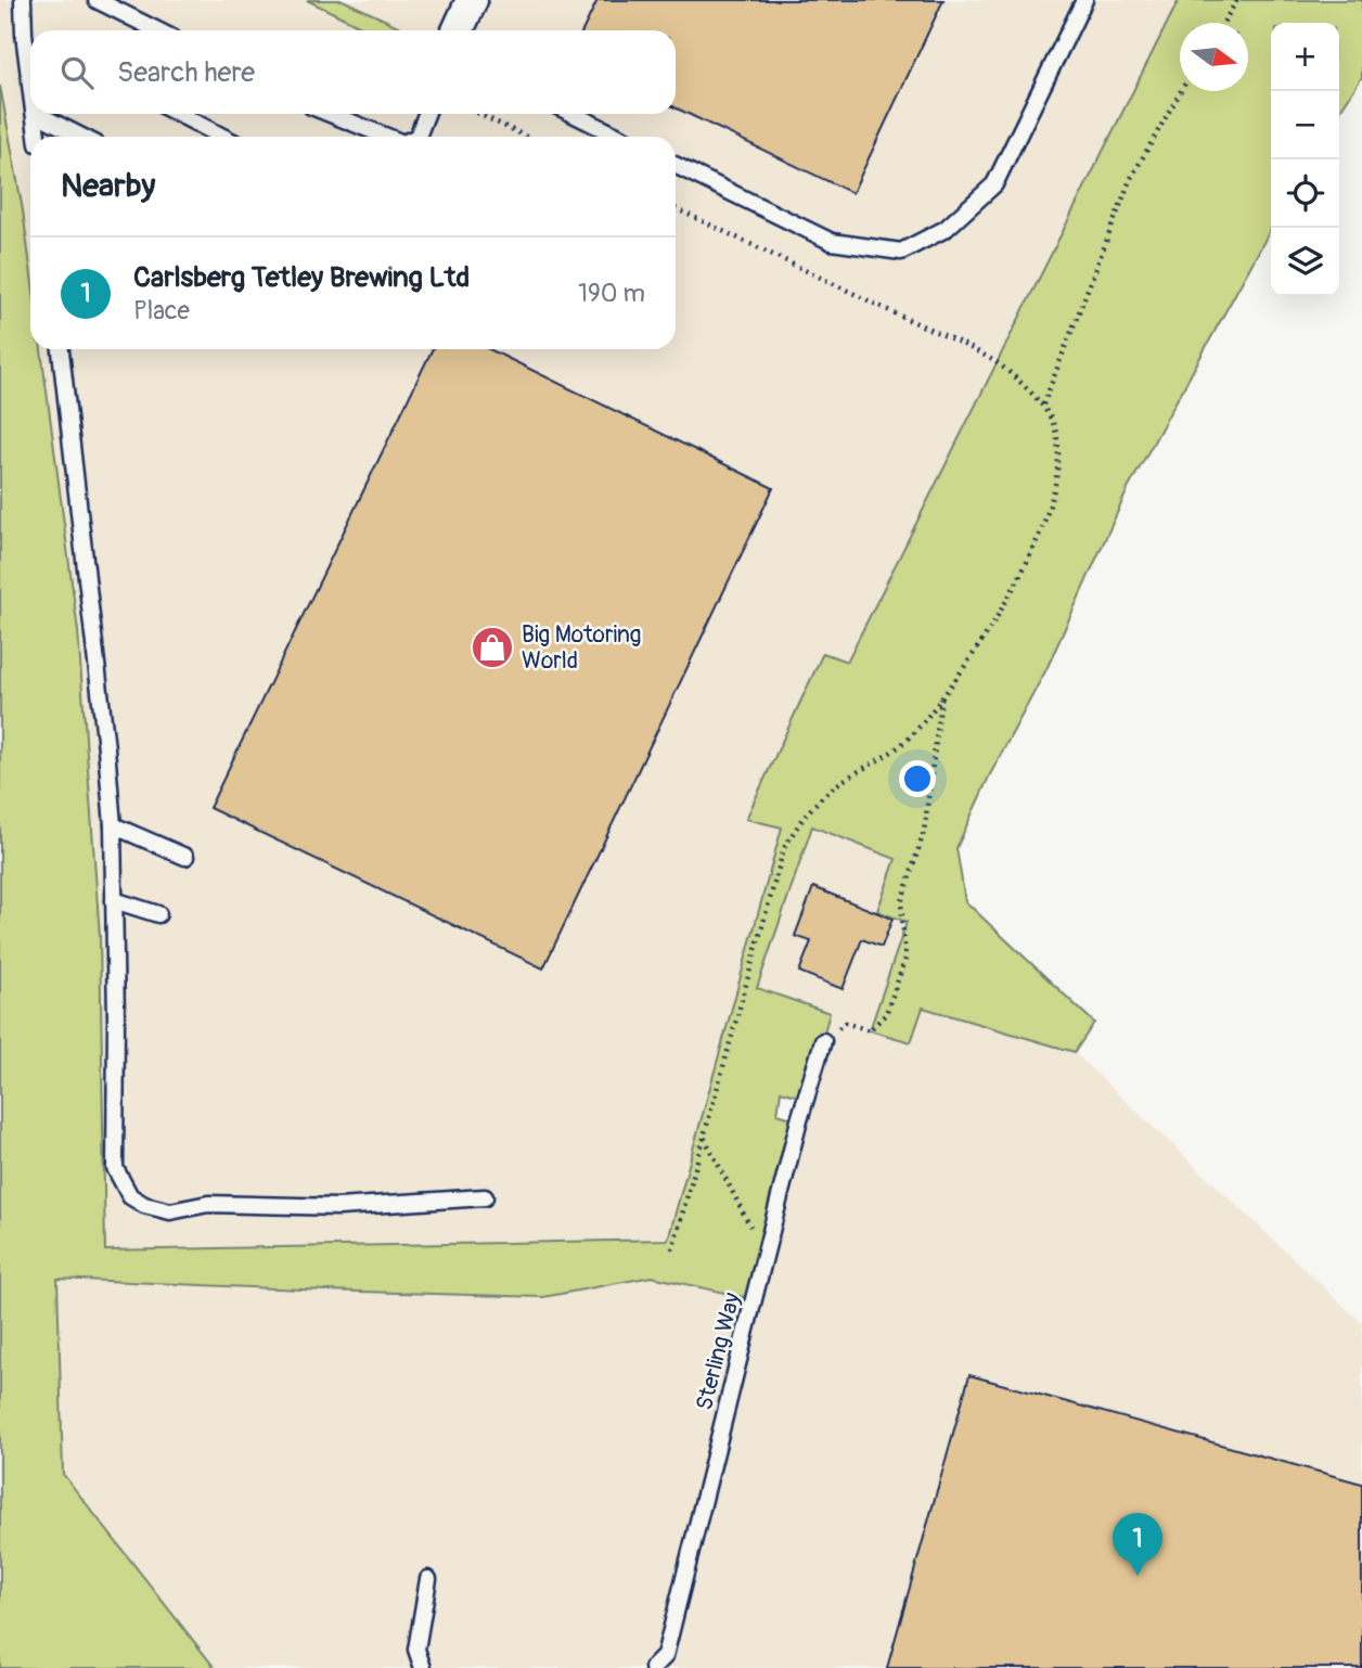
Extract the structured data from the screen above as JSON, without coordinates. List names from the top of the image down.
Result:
{
  "streets": {
    "lane": ["Sterling Way"]
  },
  "places": {
    "shop": ["Big Motoring World"]
  },
  "north": "right",
  "page": {
    "map_buttons": ["+", "−"],
    "search": "Search here",
    "heading": "Nearby",
    "list": [
      {
        "mark": "1",
        "name": "Carlsberg Tetley Brewing Ltd",
        "note": "Place",
        "value": "190 m"
      }
    ],
    "pins": "1"
  }
}
